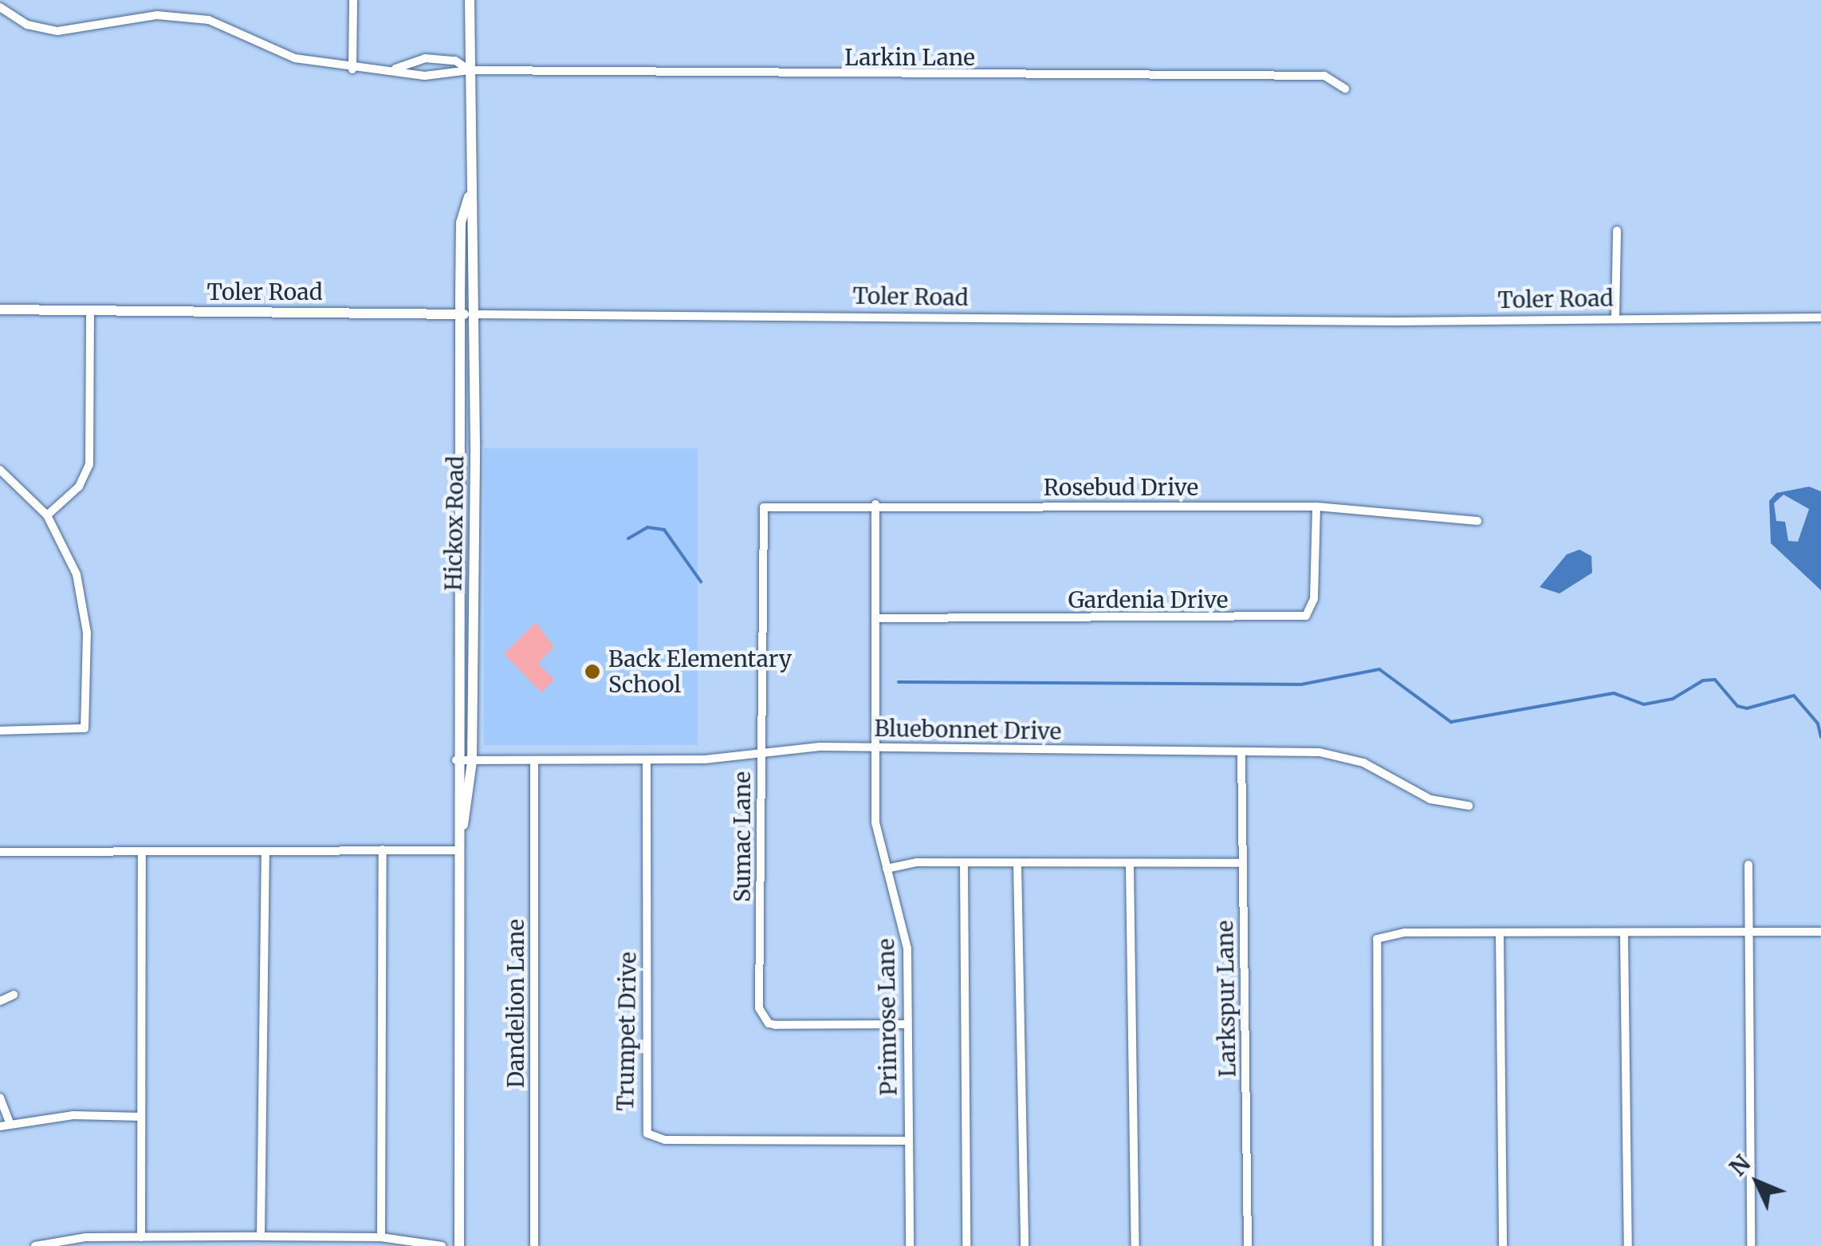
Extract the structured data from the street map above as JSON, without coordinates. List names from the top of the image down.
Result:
{
  "streets": {
    "street": [
      "Larkin Lane",
      "Toler Road",
      "Rosebud Drive",
      "Hickox Road",
      "Gardenia Drive",
      "Bluebonnet Drive",
      "Sumac Lane",
      "Larkspur Lane",
      "Dandelion Lane",
      "Primrose Lane",
      "Trumpet Drive"
    ]
  },
  "crossings": [
    ["Larkin Lane", "Hickox Road"],
    ["Toler Road", "Hickox Road"],
    ["Rosebud Drive", "Gardenia Drive"],
    ["Rosebud Drive", "Sumac Lane"],
    ["Rosebud Drive", "Primrose Lane"],
    ["Hickox Road", "Bluebonnet Drive"],
    ["Gardenia Drive", "Primrose Lane"],
    ["Bluebonnet Drive", "Sumac Lane"],
    ["Bluebonnet Drive", "Larkspur Lane"],
    ["Bluebonnet Drive", "Dandelion Lane"],
    ["Bluebonnet Drive", "Primrose Lane"],
    ["Bluebonnet Drive", "Trumpet Drive"],
    ["Sumac Lane", "Primrose Lane"],
    ["Primrose Lane", "Trumpet Drive"]
  ],
  "places": ["Back Elementary School"],
  "north": "top left"
}
